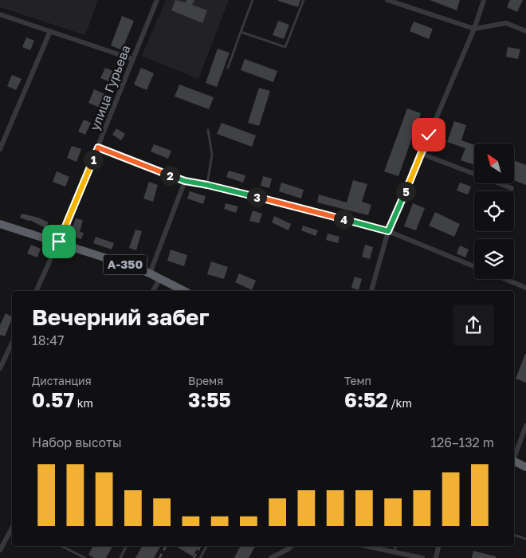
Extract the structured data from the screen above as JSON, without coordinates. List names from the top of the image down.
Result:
{
  "streets": {
    "highway": ["А-350"],
    "street": ["улица Гурьева"]
  },
  "crossings": [
    ["улица Гурьева", "А-350"]
  ],
  "north": "top left",
  "page": {
    "pins": [
      "1",
      "2",
      "5",
      "3",
      "4"
    ],
    "heading": ["Вечерний забег", "18:47"],
    "stats": [
      ["Дистанция", "0.57 km"],
      ["Время", "3:55"],
      ["Темп", "6:52 /km"]
    ],
    "chart": ["Набор высоты", "126–132 m"]
  }
}
